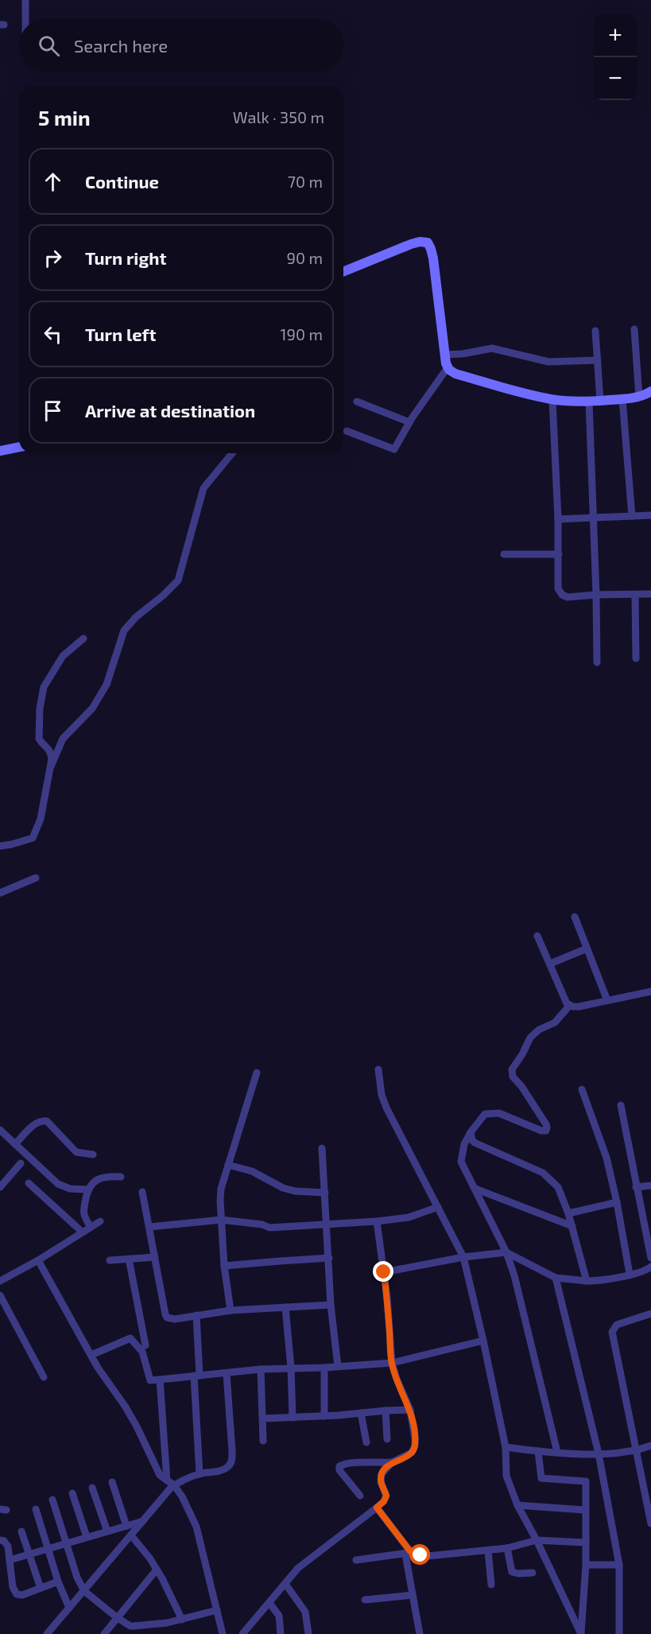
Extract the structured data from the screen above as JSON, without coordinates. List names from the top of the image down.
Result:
{
  "page": {
    "map_buttons": ["+", "−"],
    "search": "Search here",
    "heading": ["5 min", "Walk · 350 m"],
    "list": [
      ["Continue", "70 m"],
      ["Turn right", "90 m"],
      ["Turn left", "190 m"],
      "Arrive at destination"
    ]
  }
}
